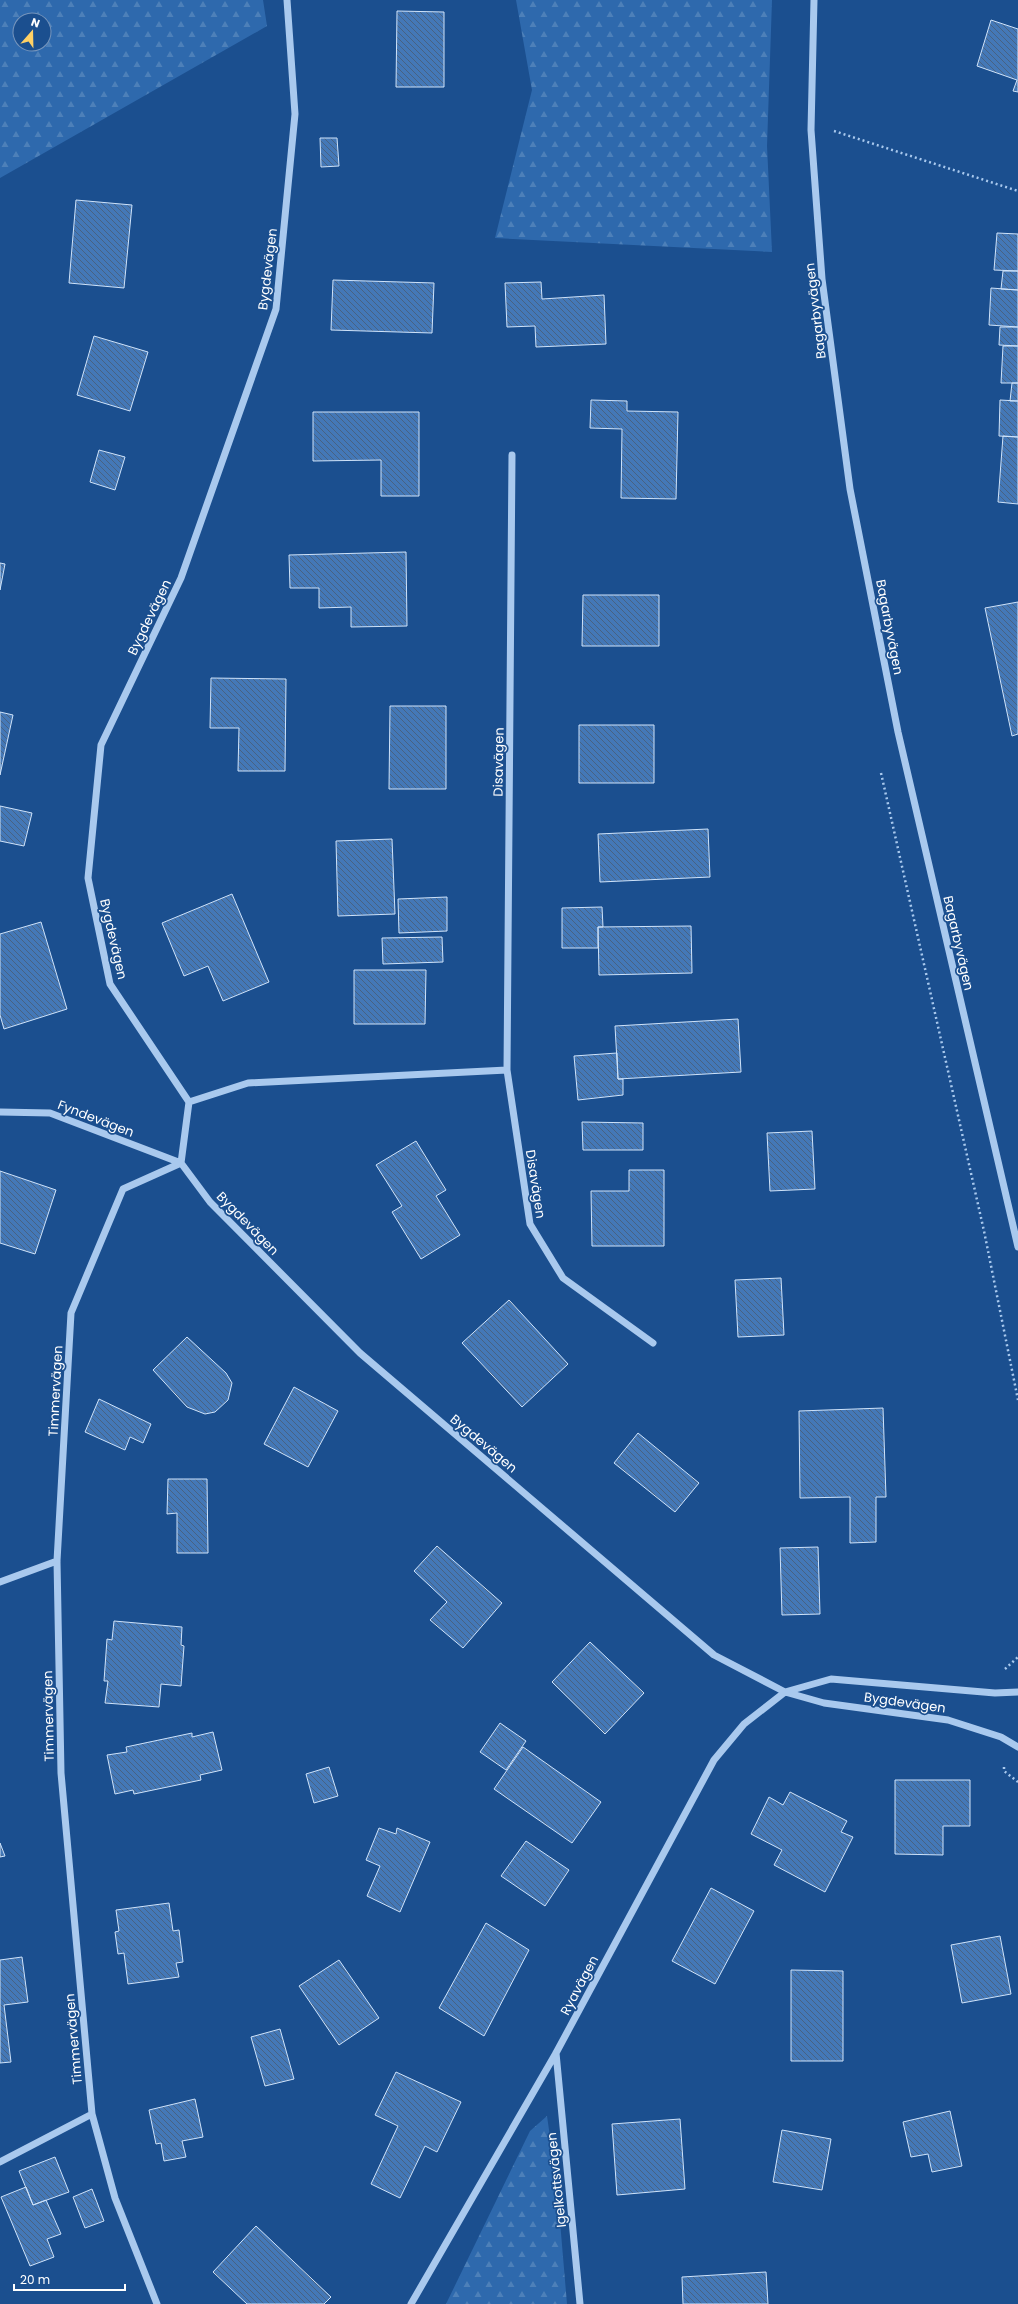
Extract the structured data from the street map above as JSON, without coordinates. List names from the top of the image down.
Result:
{
  "streets": {
    "street": [
      "Bygdevägen",
      "Bagarbyvägen",
      "Disavägen",
      "Fyndevägen",
      "Timmervägen",
      "Ryavägen",
      "Igelkottsvägen"
    ]
  },
  "crossings": [
    ["Bygdevägen", "Fyndevägen"],
    ["Bygdevägen", "Timmervägen"],
    ["Bygdevägen", "Ryavägen"],
    ["Fyndevägen", "Timmervägen"],
    ["Ryavägen", "Igelkottsvägen"]
  ],
  "scale_bar": "20 m",
  "north": "top"
}
